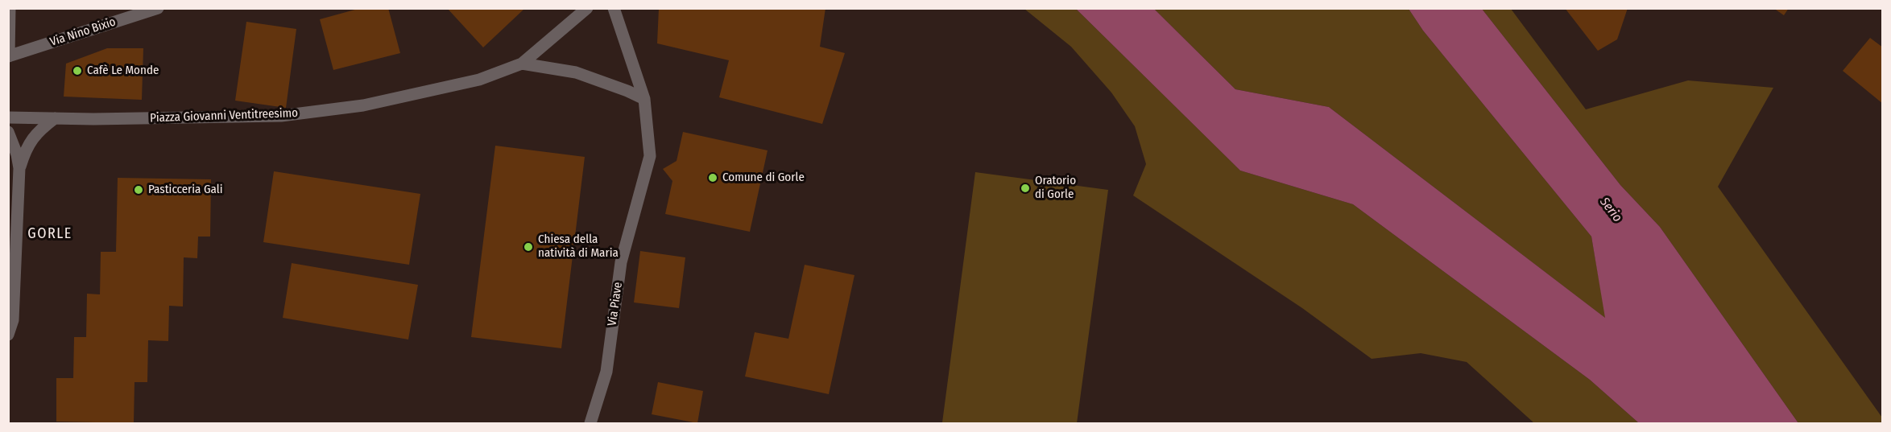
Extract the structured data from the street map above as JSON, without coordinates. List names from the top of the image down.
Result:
{
  "streets": {
    "street": ["Via Nino Bixio", "Piazza Giovanni Ventitreesimo", "Via Piave"]
  },
  "districts": ["GORLE"],
  "water": ["Serio"],
  "places": [
    "Cafè Le Monde",
    "Comune di Gorle",
    "Oratorio di Gorle",
    "Pasticceria Gali",
    "Chiesa della natività di Maria"
  ]
}
